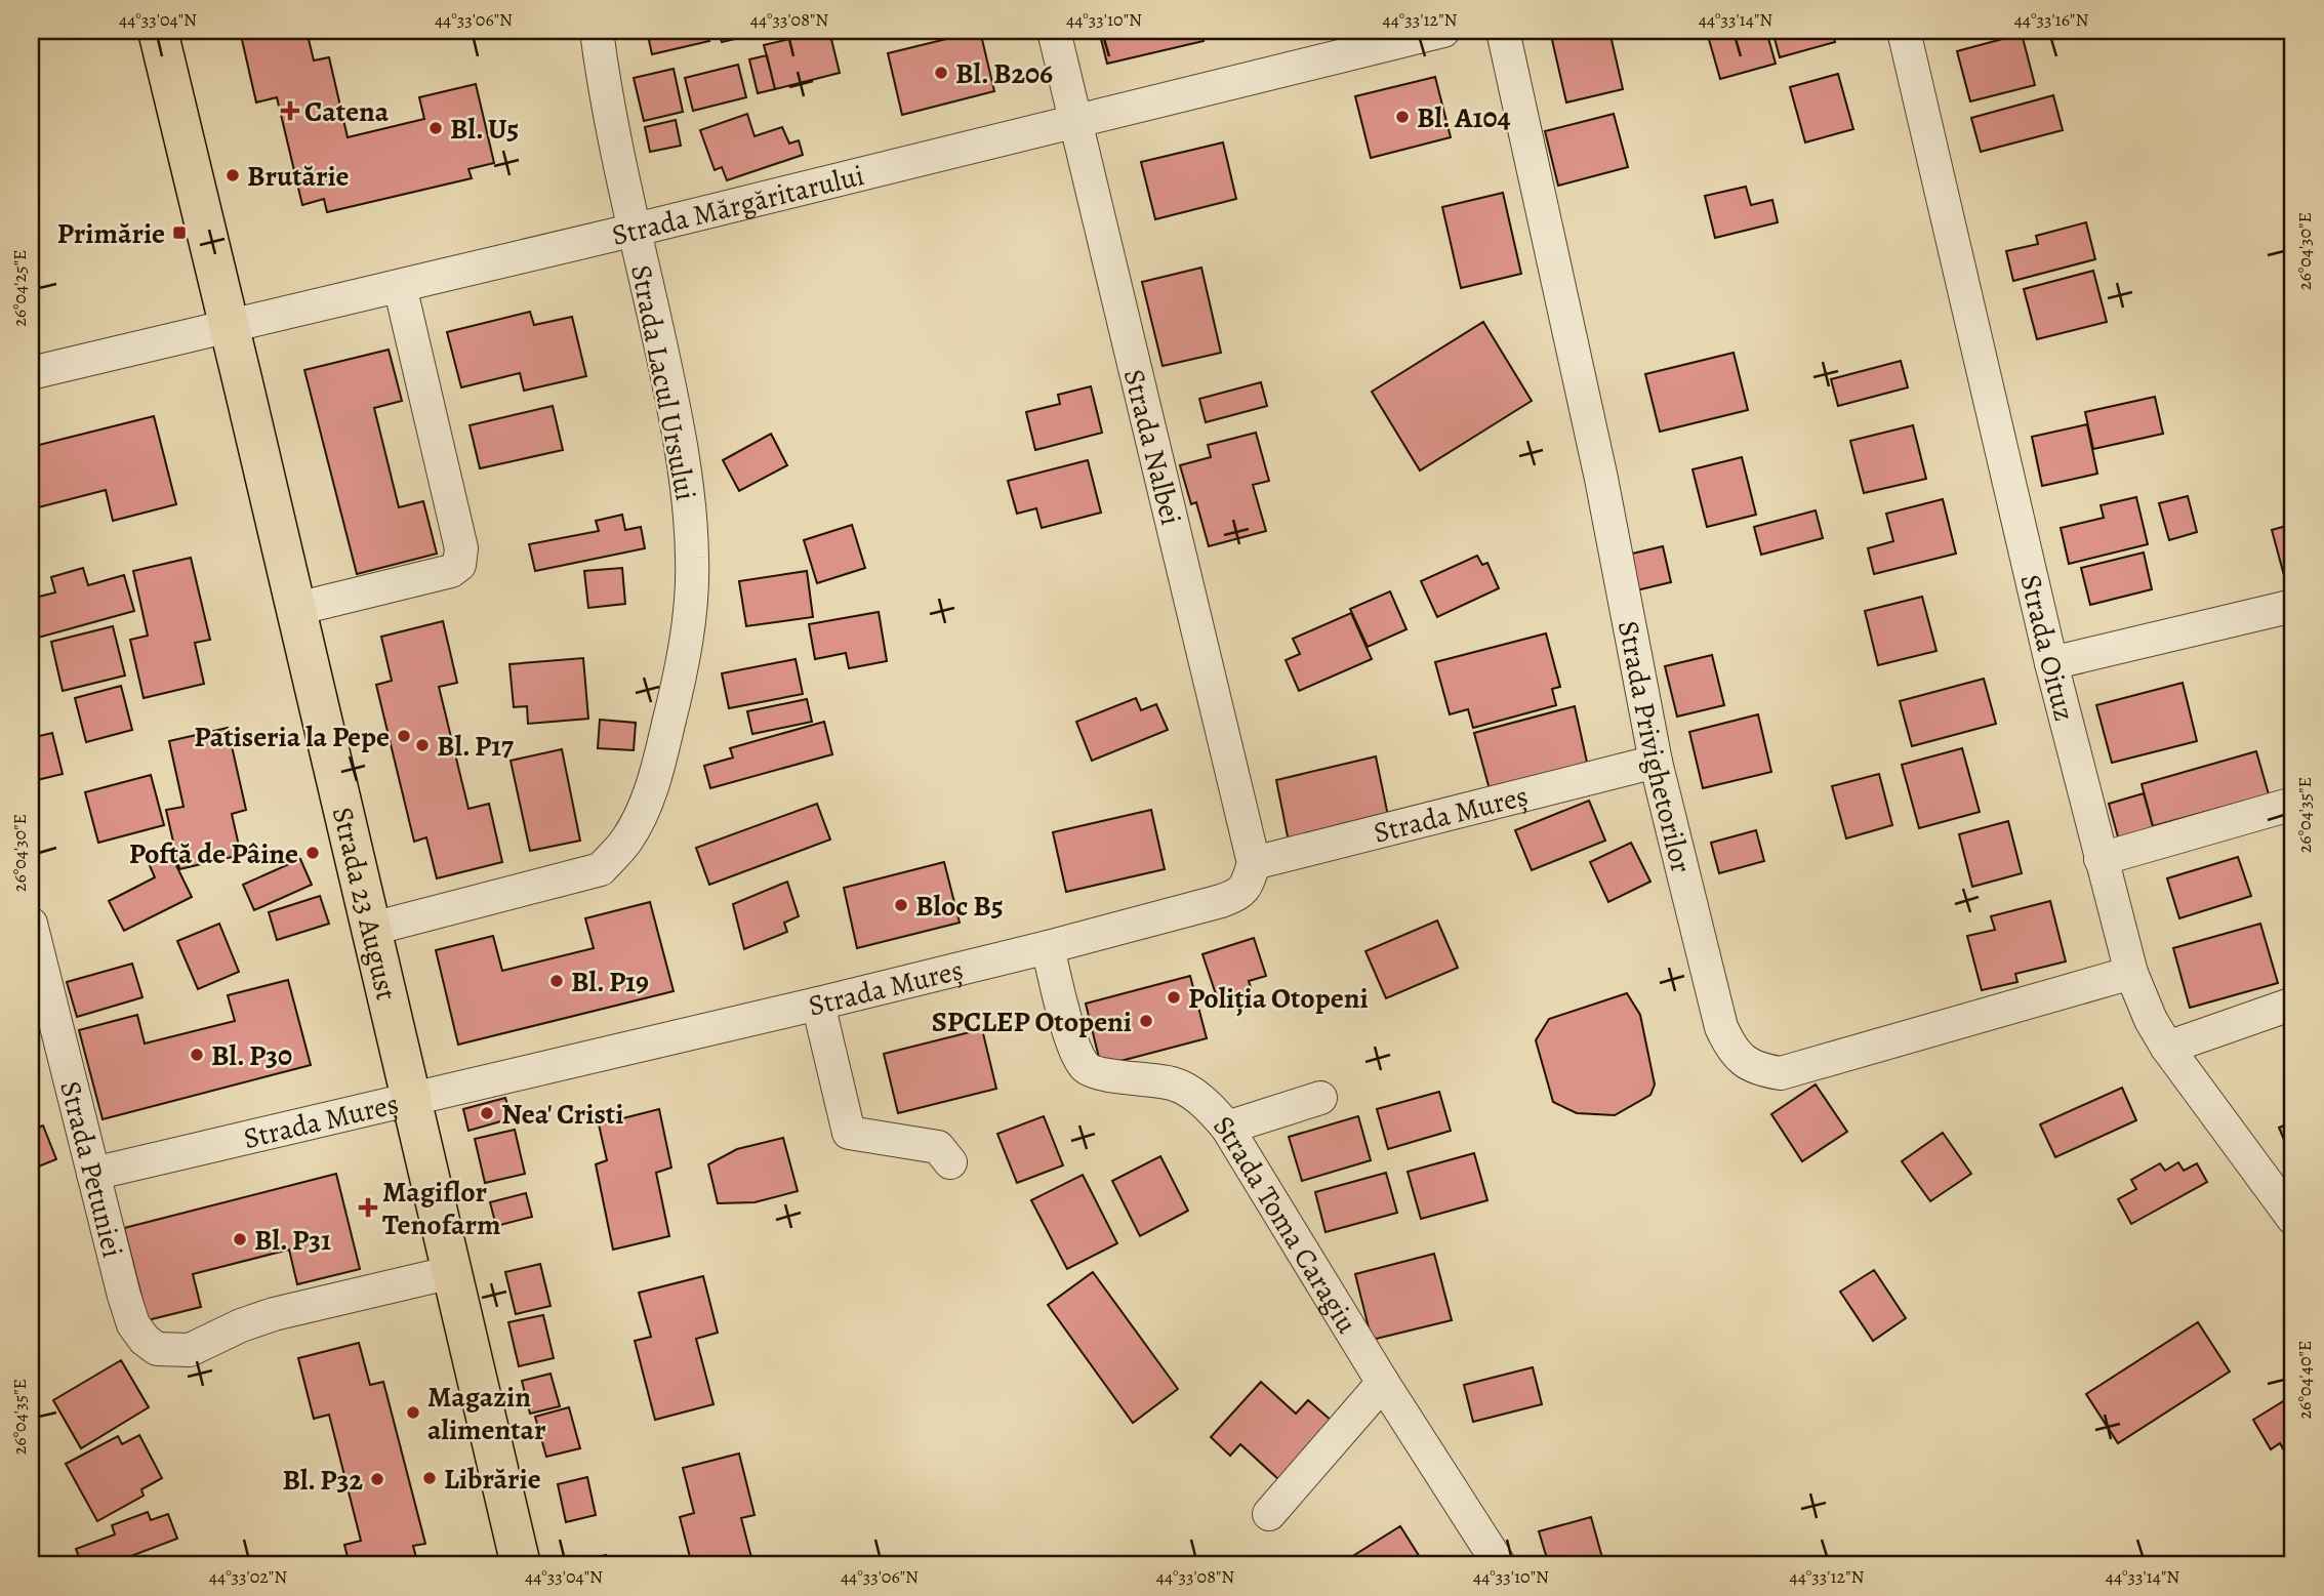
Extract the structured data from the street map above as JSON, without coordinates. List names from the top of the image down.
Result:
{
  "streets": {
    "main road": ["Strada 23 August"],
    "street": [
      "Strada Mărgăritarului",
      "Strada Lacul Ursului",
      "Strada Nalbei",
      "Strada Oituz",
      "Strada Privighetorilor",
      "Strada Mureș",
      "Strada Petuniei",
      "Strada Toma Caragiu"
    ]
  },
  "crossings": [
    ["Strada Mărgăritarului", "Strada Lacul Ursului"],
    ["Strada Mărgăritarului", "Strada Nalbei"],
    ["Strada Mărgăritarului", "Strada 23 August"],
    ["Strada Lacul Ursului", "Strada 23 August"],
    ["Strada Nalbei", "Strada Mureș"],
    ["Strada Oituz", "Strada Privighetorilor"],
    ["Strada Privighetorilor", "Strada Mureș"],
    ["Strada Mureș", "Strada 23 August"],
    ["Strada Mureș", "Strada Petuniei"],
    ["Strada Mureș", "Strada Toma Caragiu"],
    ["Strada 23 August", "Strada Petuniei"]
  ],
  "places": {
    "other": [
      "Bl. B206",
      "Bl. A104",
      "Bl. U5",
      "Brutărie",
      "Patiseria la Pepe",
      "Bl. P17",
      "Poftă de Pâine",
      "Bloc B5",
      "Bl. P19",
      "Poliția Otopeni",
      "SPCLEP Otopeni",
      "Bl. P30",
      "Nea' Cristi",
      "Bl. P31",
      "Magazin alimentar",
      "Librărie",
      "Bl. P32"
    ],
    "health": ["Catena", "Magiflor Tenofarm"],
    "transit": ["Primărie"]
  },
  "coordinates": [
    "44°33'04\"N",
    "44°33'06\"N",
    "44°33'08\"N",
    "44°33'10\"N",
    "44°33'12\"N",
    "44°33'14\"N",
    "44°33'16\"N",
    "26°04'30\"E",
    "26°04'25\"E",
    "26°04'35\"E",
    "26°04'40\"E",
    "44°33'02\"N"
  ]
}
